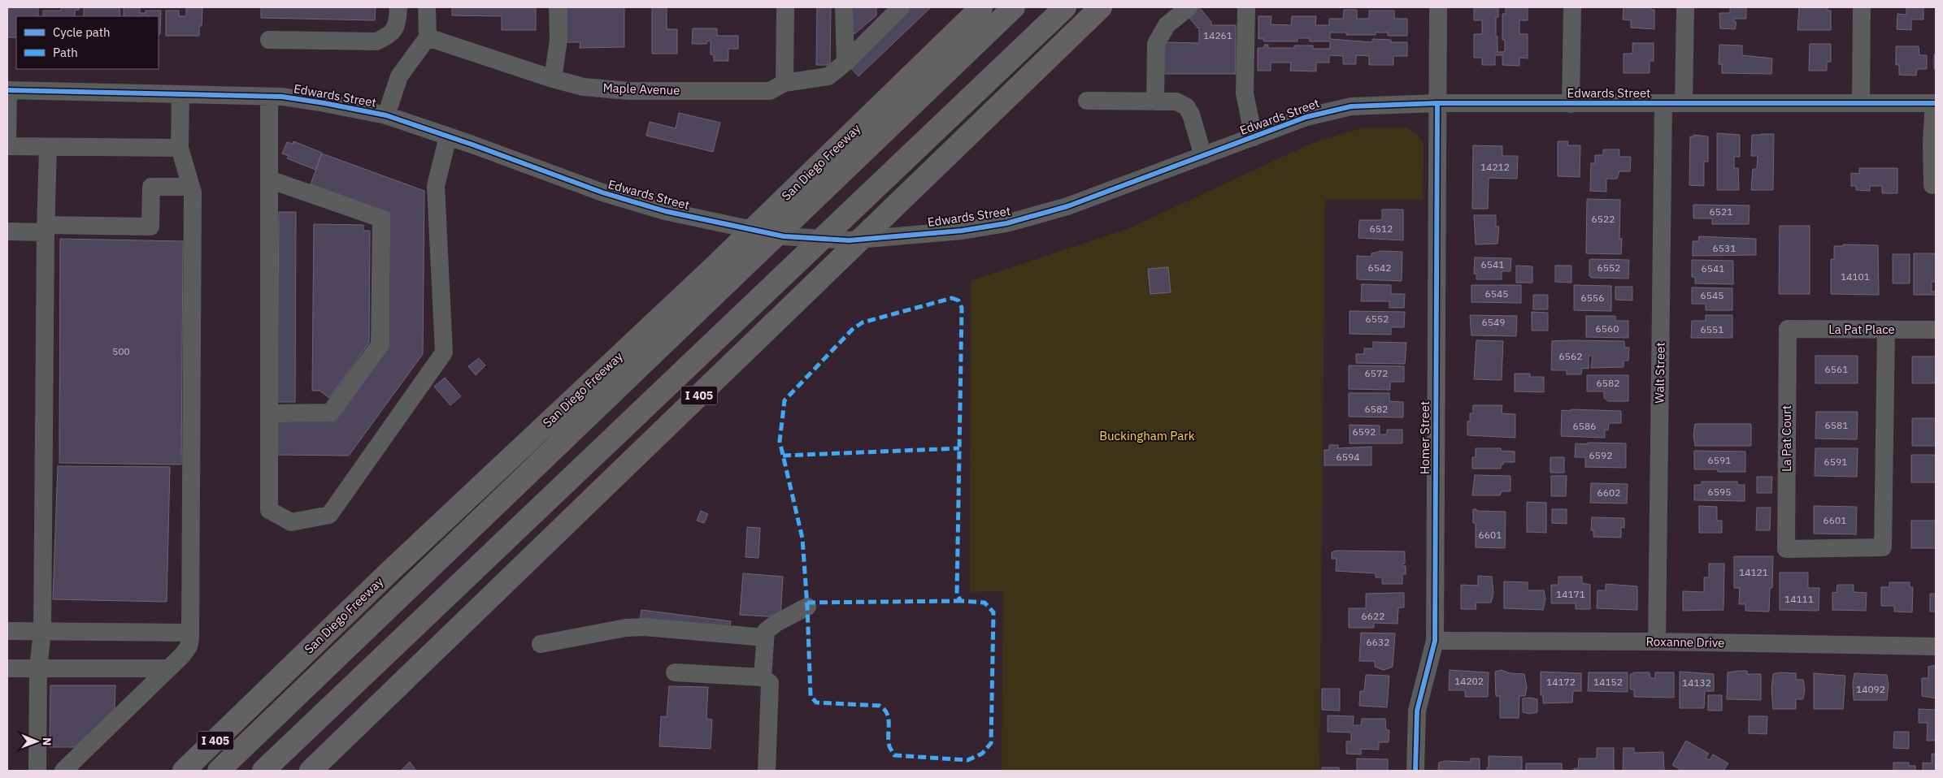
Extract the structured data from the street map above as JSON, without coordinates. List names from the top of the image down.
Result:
{
  "streets": {
    "highway": ["San Diego Freeway", "I 405"],
    "street": [
      "Maple Avenue",
      "Edwards Street",
      "La Pat Place",
      "Walt Street",
      "Homer Street",
      "La Pat Court",
      "Roxanne Drive"
    ]
  },
  "crossings": [
    ["Edwards Street", "Walt Street"],
    ["Edwards Street", "Homer Street"],
    ["La Pat Place", "La Pat Court"],
    ["Walt Street", "Roxanne Drive"],
    ["Homer Street", "Roxanne Drive"]
  ],
  "parks": ["Buckingham Park"],
  "house_numbers": [
    "14261",
    "14212",
    "6521",
    "6522",
    "6512",
    "6531",
    "6541",
    "6542",
    "6552",
    "6541",
    "14101",
    "6545",
    "6545",
    "6556",
    "6552",
    "6549",
    "6560",
    "6551",
    "500",
    "6562",
    "6561",
    "6572",
    "6582",
    "6582",
    "6581",
    "6586",
    "6592",
    "6592",
    "6594",
    "6591",
    "6591",
    "6595",
    "6602",
    "6601",
    "6601",
    "14121",
    "14171",
    "14111",
    "6622",
    "6632",
    "14202",
    "14172",
    "14152",
    "14132",
    "14092"
  ],
  "legend": ["Cycle path", "Path"],
  "north": "right"
}
